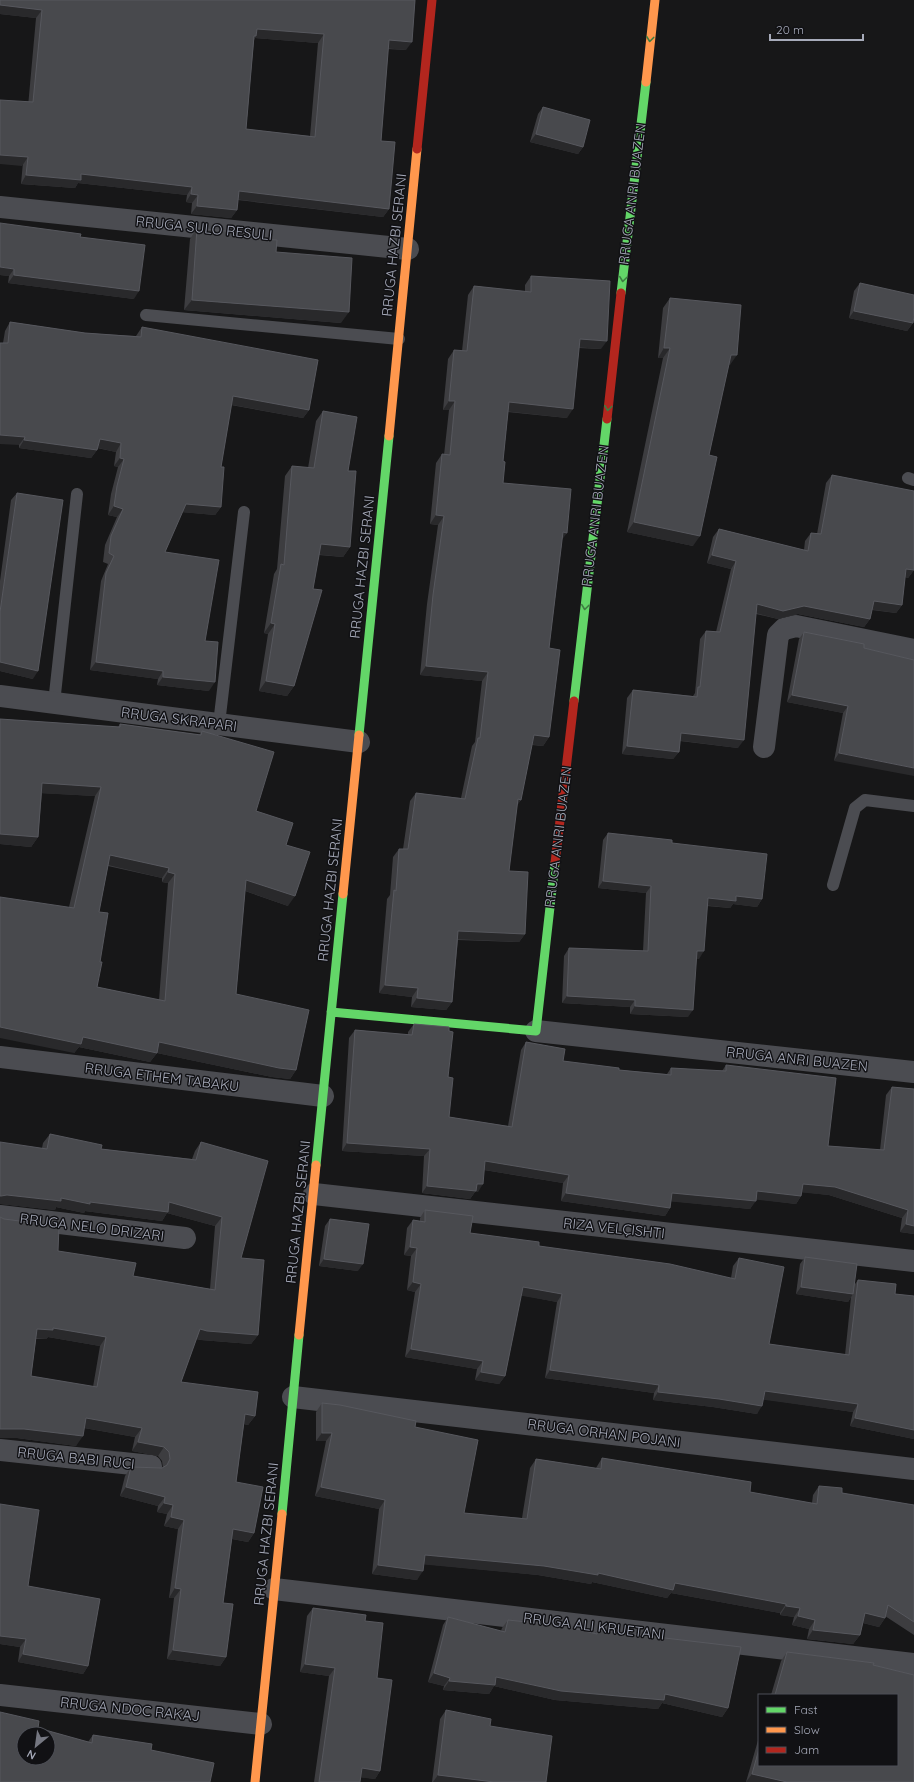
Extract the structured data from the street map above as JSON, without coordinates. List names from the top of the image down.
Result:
{
  "streets": {
    "street": [
      "RRUGA ANRI BUAZEN",
      "RRUGA SULO RESULI",
      "RRUGA HAZBI SERANI",
      "RRUGA SKRAPARI",
      "RRUGA ETHEM TABAKU",
      "RRUGA NELO DRIZARI",
      "RIZA VELÇISHTI",
      "RRUGA ORHAN POJANI",
      "RRUGA BABI RUCI",
      "RRUGA ALI KRUETANI",
      "RRUGA NDOC RAKAJ"
    ]
  },
  "crossings": [
    ["RRUGA ANRI BUAZEN", "RRUGA HAZBI SERANI"],
    ["RRUGA SULO RESULI", "RRUGA HAZBI SERANI"],
    ["RRUGA HAZBI SERANI", "RRUGA SKRAPARI"],
    ["RRUGA HAZBI SERANI", "RRUGA ETHEM TABAKU"],
    ["RRUGA HAZBI SERANI", "RIZA VELÇISHTI"],
    ["RRUGA HAZBI SERANI", "RRUGA ORHAN POJANI"],
    ["RRUGA HAZBI SERANI", "RRUGA ALI KRUETANI"],
    ["RRUGA HAZBI SERANI", "RRUGA NDOC RAKAJ"]
  ],
  "one_way": ["RRUGA ANRI BUAZEN"],
  "legend": ["Fast", "Slow", "Jam"],
  "scale_bar": "20 m",
  "north": "bottom left"
}
